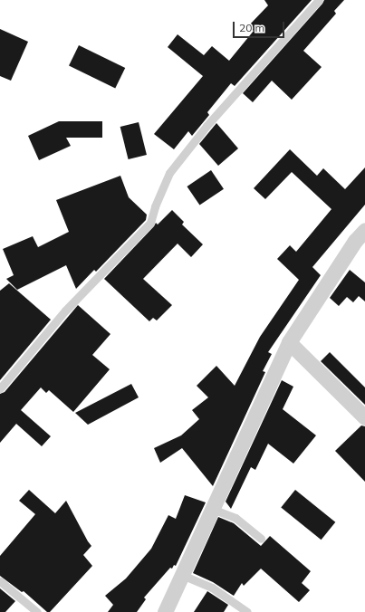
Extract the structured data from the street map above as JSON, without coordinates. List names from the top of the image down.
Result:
{
  "scale_bar": "20 m"
}
